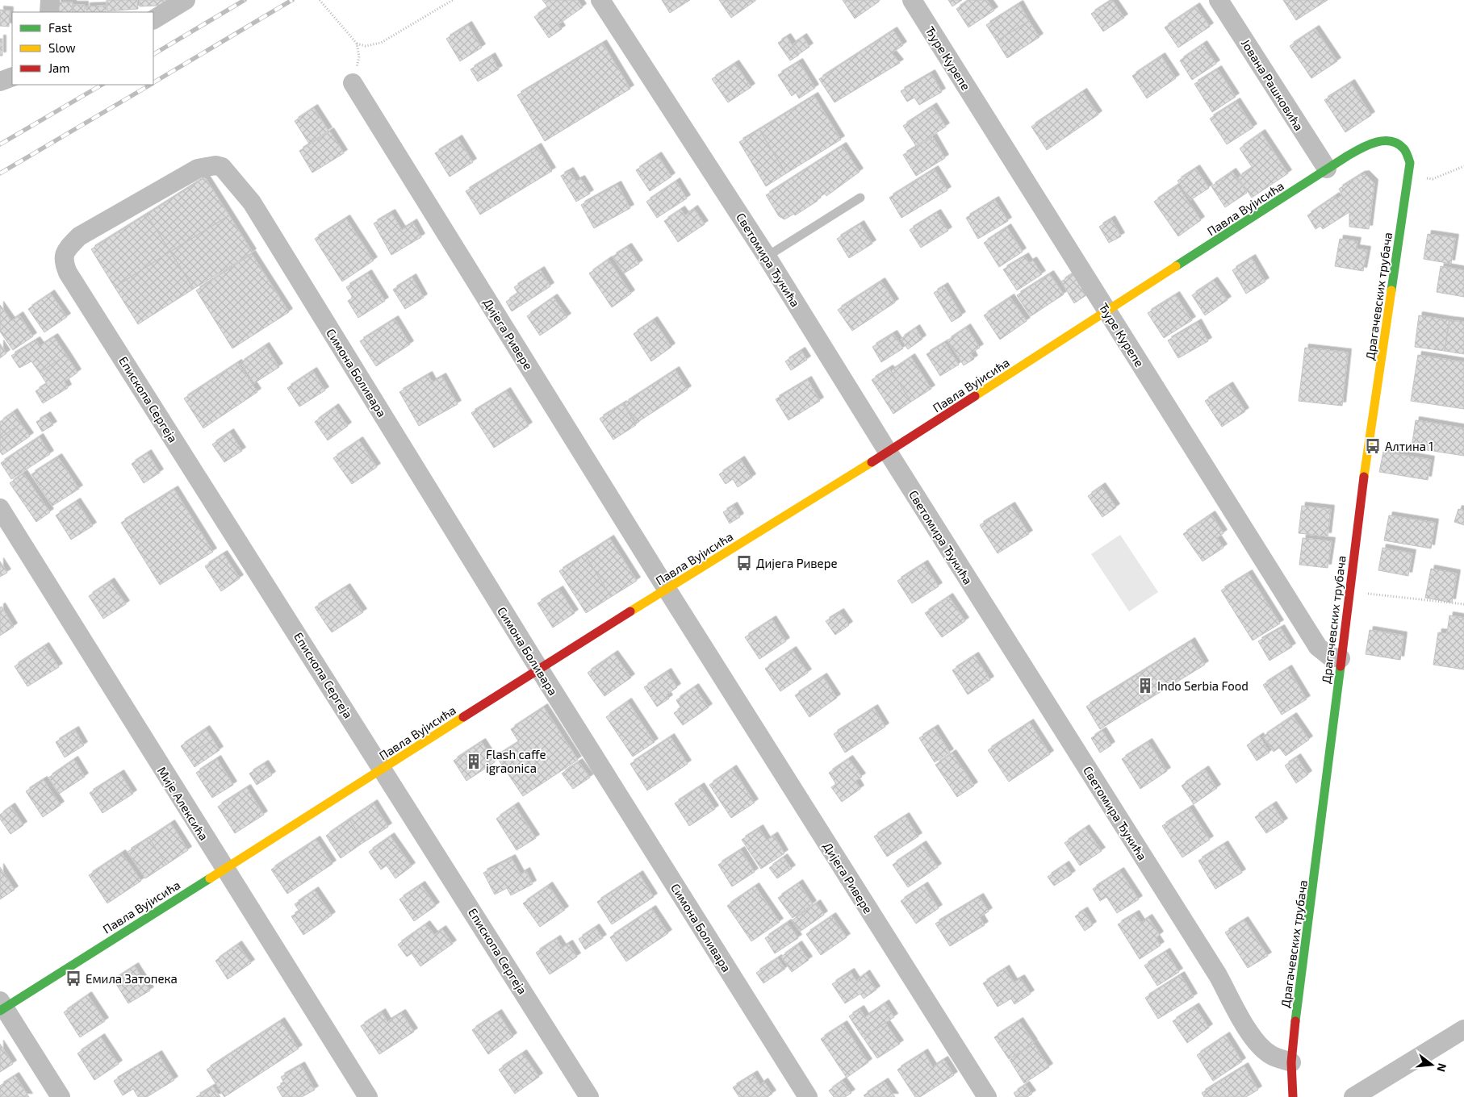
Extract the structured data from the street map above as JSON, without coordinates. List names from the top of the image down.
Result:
{
  "streets": {
    "street": [
      "Ђуре Курепе",
      "Јована Рашковића",
      "Павла Вујисића",
      "Светомира Ђукића",
      "Драгачевских трубача",
      "Дијега Ривере",
      "Симона Боливара",
      "Епископа Сергеја",
      "Мије Алексића"
    ]
  },
  "crossings": [
    ["Ђуре Курепе", "Павла Вујисића"],
    ["Ђуре Курепе", "Драгачевских трубача"],
    ["Јована Рашковића", "Павла Вујисића"],
    ["Павла Вујисића", "Светомира Ђукића"],
    ["Павла Вујисића", "Драгачевских трубача"],
    ["Павла Вујисића", "Дијега Ривере"],
    ["Павла Вујисића", "Симона Боливара"],
    ["Павла Вујисића", "Епископа Сергеја"],
    ["Павла Вујисића", "Мије Алексића"],
    ["Светомира Ђукића", "Драгачевских трубача"],
    ["Симона Боливара", "Епископа Сергеја"]
  ],
  "places": {
    "bus stop": ["Алтина 1", "Дијега Ривере", "Емила Затопека"],
    "building": ["Indo Serbia Food", "Flash caffe igraonica"]
  },
  "legend": ["Fast", "Slow", "Jam"],
  "north": "right"
}
